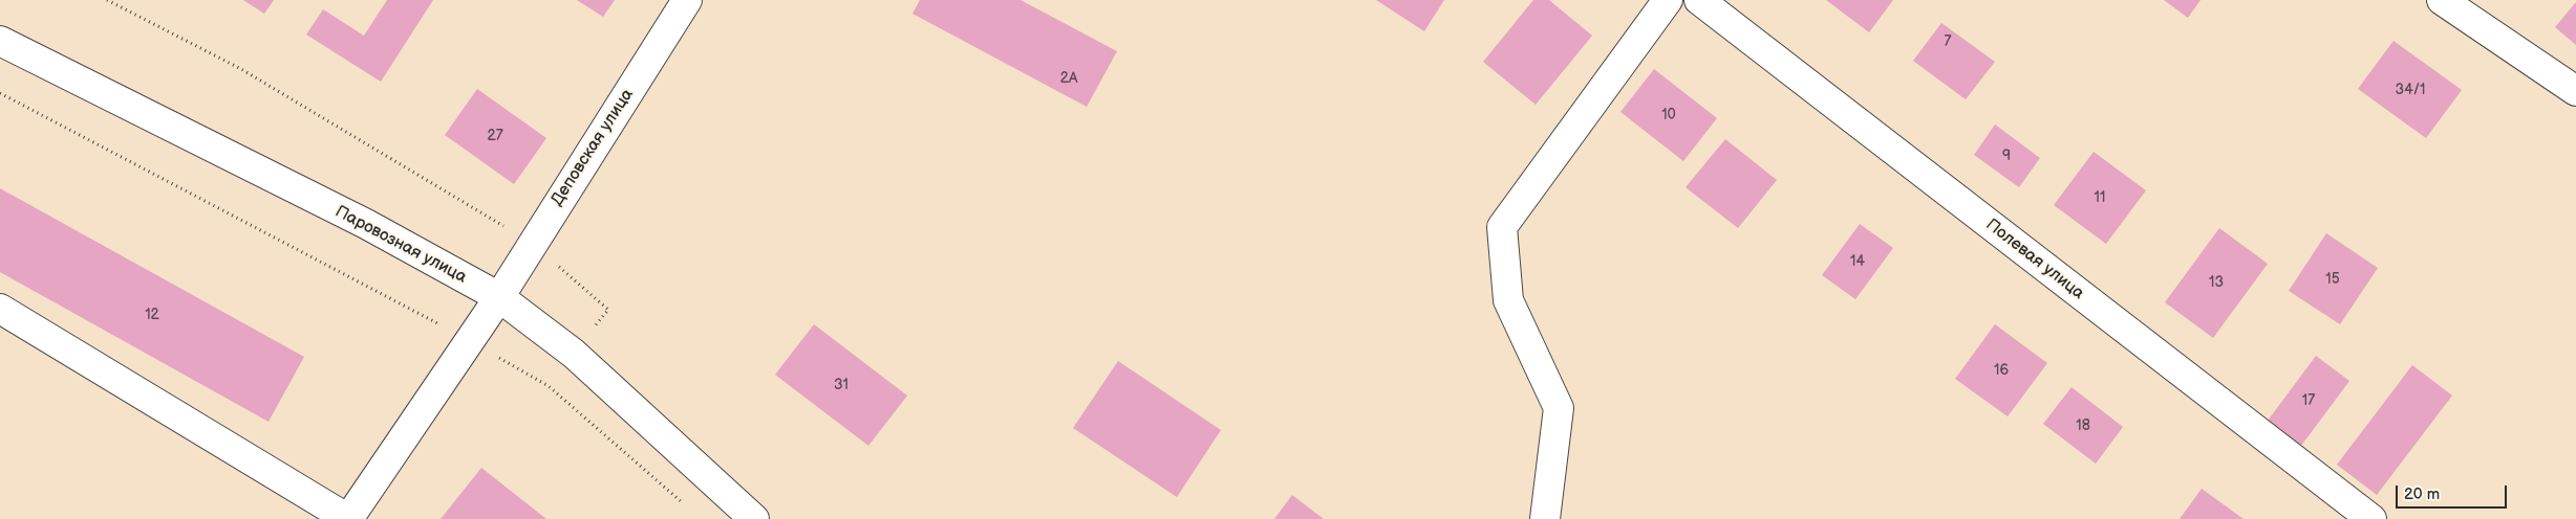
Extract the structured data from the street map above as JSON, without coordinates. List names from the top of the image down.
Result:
{
  "streets": {
    "street": ["Деповская улица", "Паровозная улица", "Полевая улица"]
  },
  "crossings": [
    ["Деповская улица", "Паровозная улица"]
  ],
  "house_numbers": [
    "7",
    "2А",
    "34/1",
    "10",
    "27",
    "9",
    "11",
    "14",
    "15",
    "13",
    "12",
    "16",
    "31",
    "17",
    "18"
  ],
  "scale_bar": "20 m"
}
